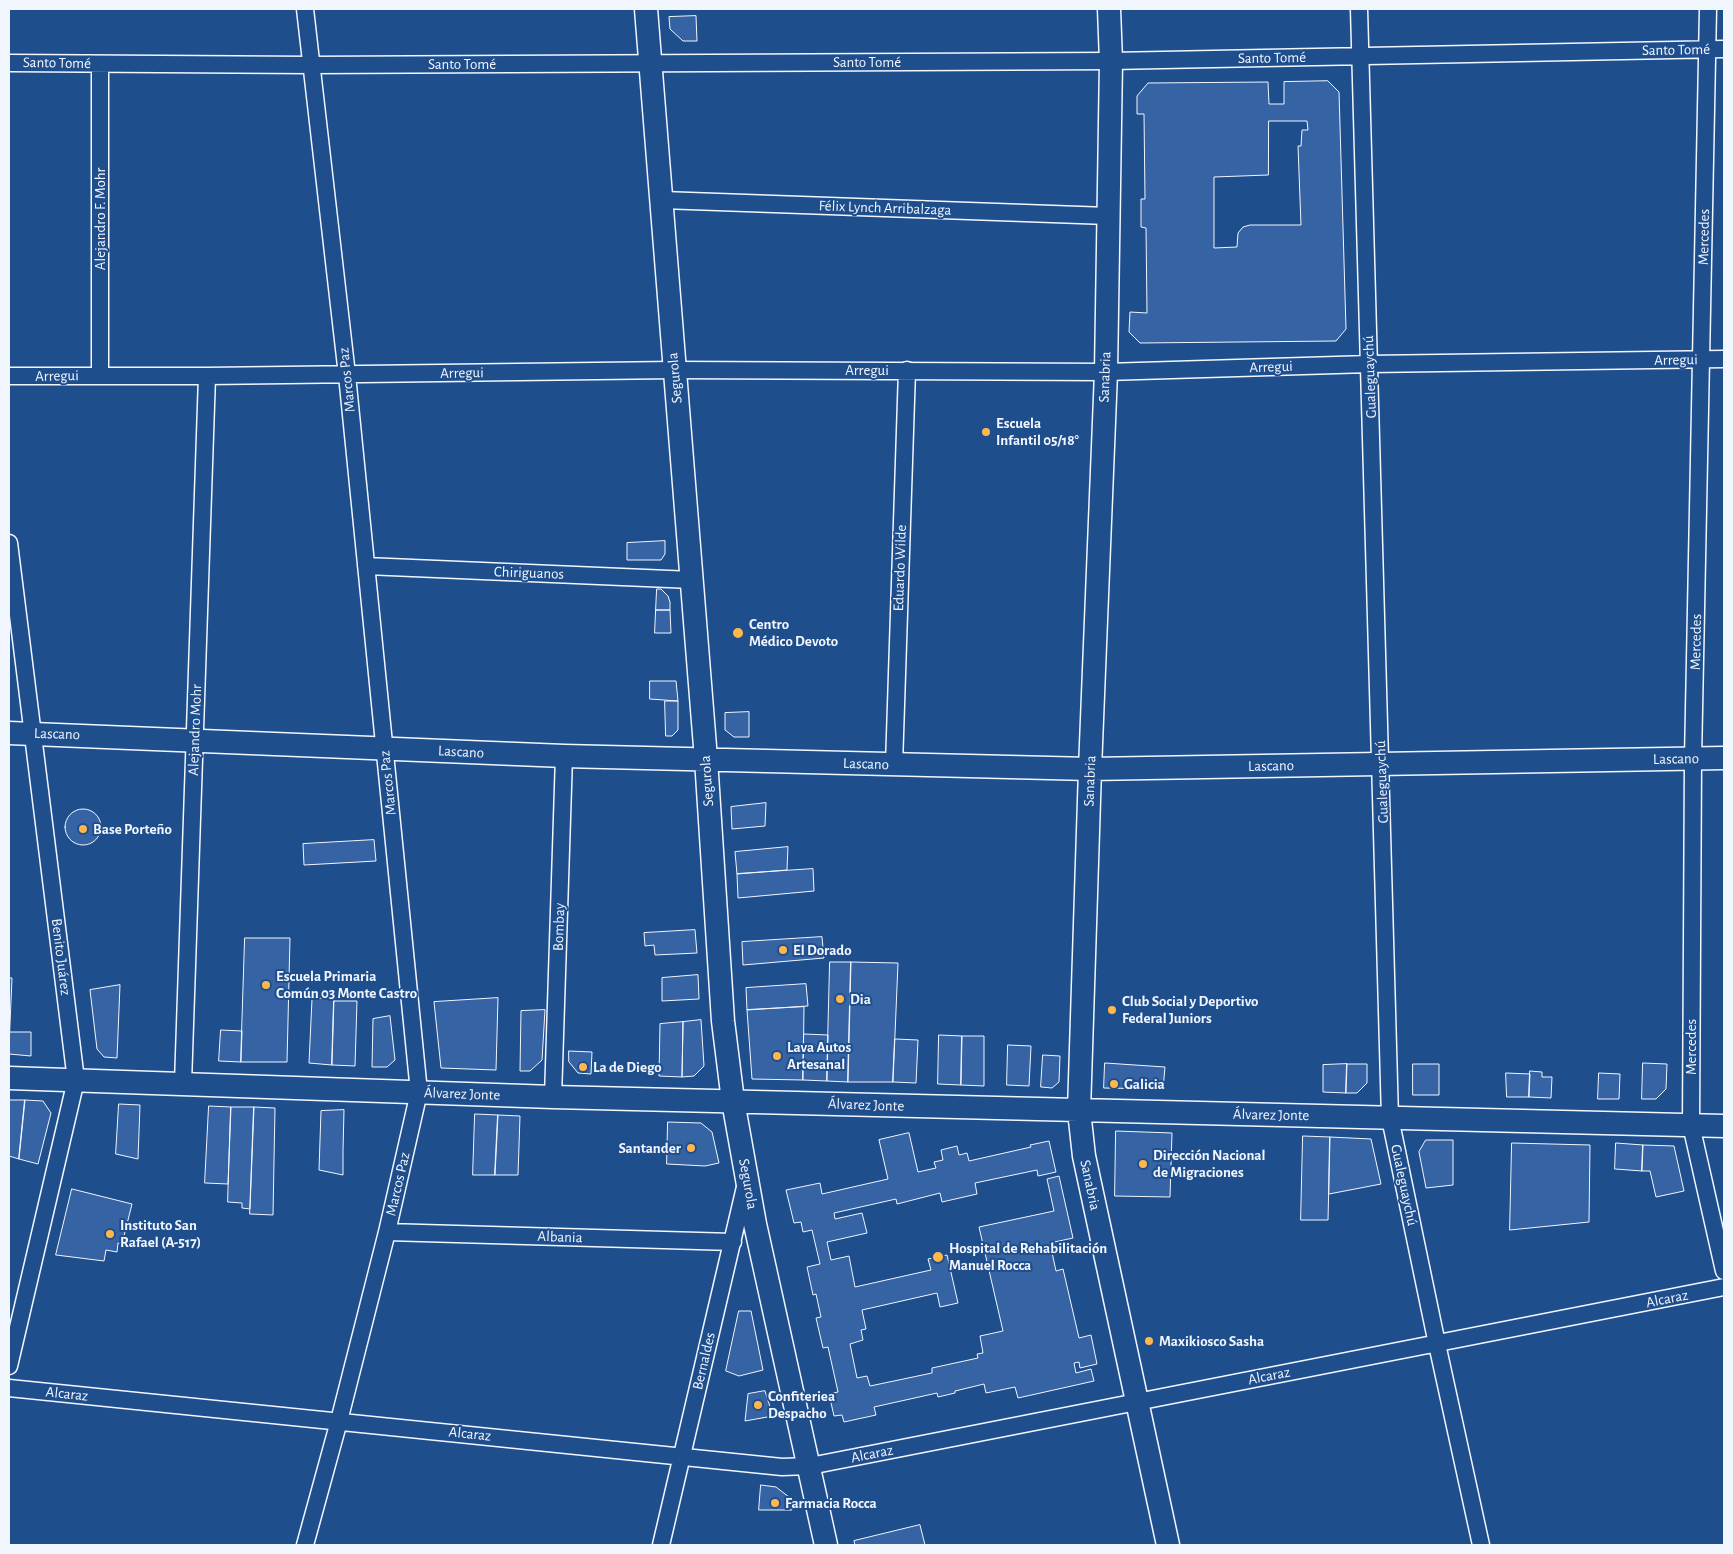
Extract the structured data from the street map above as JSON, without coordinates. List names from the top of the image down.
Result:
{
  "streets": {
    "street": [
      "Santo Tomé",
      "Félix Lynch Arribalzaga",
      "Alejandro F. Mohr",
      "Mercedes",
      "Arregui",
      "Sanabria",
      "Gualeguaychú",
      "Segurola",
      "Marcos Paz",
      "Eduardo Wilde",
      "Chiriguanos",
      "Alejandro Mohr",
      "Lascano",
      "Bombay",
      "Benito Juárez",
      "Álvarez Jonte",
      "Albania",
      "Alcaraz",
      "Bernaldes"
    ]
  },
  "crossings": [
    ["Santo Tomé", "Alejandro F. Mohr"],
    ["Santo Tomé", "Mercedes"],
    ["Santo Tomé", "Sanabria"],
    ["Santo Tomé", "Gualeguaychú"],
    ["Santo Tomé", "Segurola"],
    ["Santo Tomé", "Marcos Paz"],
    ["Félix Lynch Arribalzaga", "Sanabria"],
    ["Félix Lynch Arribalzaga", "Segurola"],
    ["Alejandro F. Mohr", "Arregui"],
    ["Mercedes", "Arregui"],
    ["Mercedes", "Lascano"],
    ["Mercedes", "Álvarez Jonte"],
    ["Arregui", "Sanabria"],
    ["Arregui", "Gualeguaychú"],
    ["Arregui", "Segurola"],
    ["Arregui", "Marcos Paz"],
    ["Arregui", "Eduardo Wilde"],
    ["Arregui", "Alejandro Mohr"],
    ["Sanabria", "Lascano"],
    ["Sanabria", "Álvarez Jonte"],
    ["Sanabria", "Alcaraz"],
    ["Gualeguaychú", "Lascano"],
    ["Gualeguaychú", "Álvarez Jonte"],
    ["Gualeguaychú", "Alcaraz"],
    ["Segurola", "Chiriguanos"],
    ["Segurola", "Lascano"],
    ["Segurola", "Álvarez Jonte"],
    ["Segurola", "Alcaraz"],
    ["Segurola", "Bernaldes"],
    ["Marcos Paz", "Chiriguanos"],
    ["Marcos Paz", "Lascano"],
    ["Marcos Paz", "Álvarez Jonte"],
    ["Marcos Paz", "Albania"],
    ["Marcos Paz", "Alcaraz"],
    ["Eduardo Wilde", "Lascano"],
    ["Alejandro Mohr", "Lascano"],
    ["Alejandro Mohr", "Álvarez Jonte"],
    ["Lascano", "Bombay"],
    ["Lascano", "Benito Juárez"],
    ["Bombay", "Álvarez Jonte"],
    ["Benito Juárez", "Álvarez Jonte"],
    ["Albania", "Bernaldes"],
    ["Alcaraz", "Bernaldes"]
  ],
  "places": [
    "Escuela Infantil 05/18°",
    "Centro Médico Devoto",
    "Base Porteño",
    "El Dorado",
    "Escuela Primaria Común 03 Monte Castro",
    "Dia",
    "Club Social y Deportivo Federal Juniors",
    "Lava Autos Artesanal",
    "La de Diego",
    "Galicia",
    "Santander",
    "Dirección Nacional de Migraciones",
    "Instituto San Rafael (A-517)",
    "Hospital de Rehabilitación Manuel Rocca",
    "Maxikiosco Sasha",
    "Confiteriea Despacho",
    "Farmacia Rocca"
  ]
}
